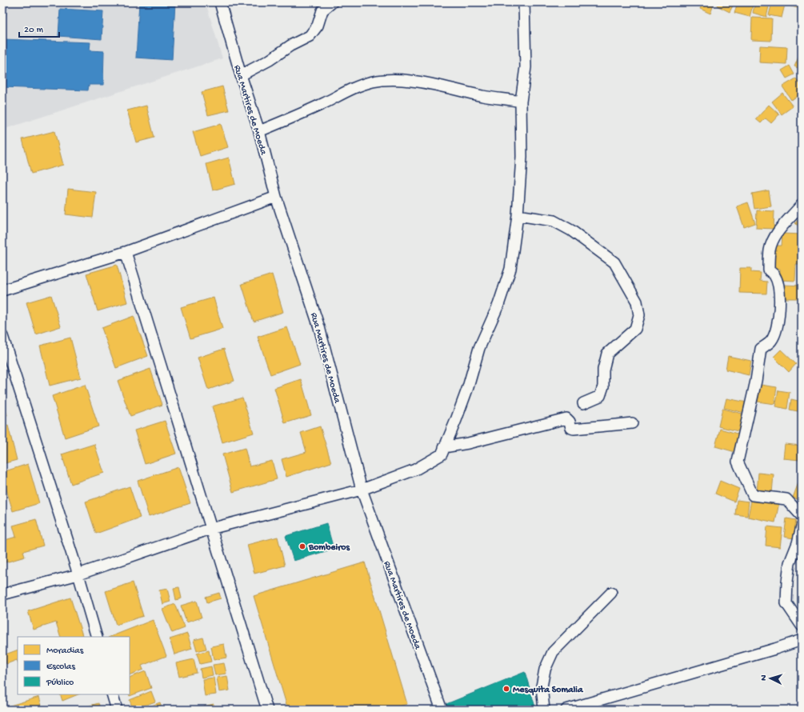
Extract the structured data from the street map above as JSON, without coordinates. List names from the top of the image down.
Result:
{
  "streets": {
    "street": ["Rua Martires de Moeda"]
  },
  "places": ["Bombeiros", "Mesquita Somalia"],
  "legend": ["Moradias", "Escolas", "Público"],
  "scale_bar": "20 m",
  "north": "left"
}
